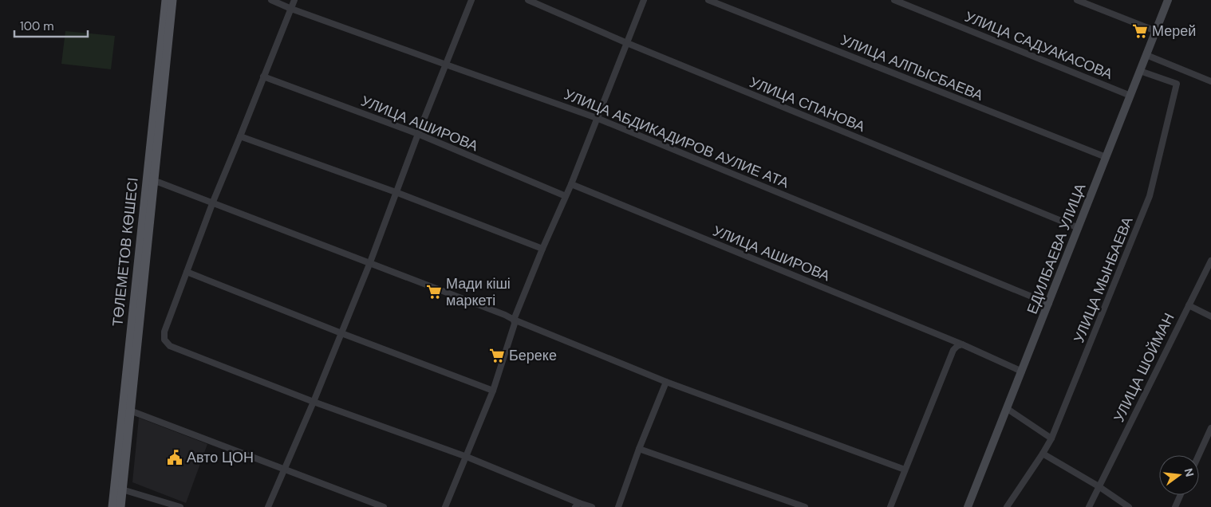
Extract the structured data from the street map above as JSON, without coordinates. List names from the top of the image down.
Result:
{
  "streets": {
    "main road": ["ТӨЛЕМЕТОВ КӨШЕСІ"],
    "street": [
      "УЛИЦА САДУАКАСОВА",
      "УЛИЦА АЛПЫСБАЕВА",
      "УЛИЦА СПАНОВА",
      "УЛИЦА АШИРОВА",
      "УЛИЦА АБДИКАДИРОВ АУЛИЕ АТА",
      "ЕДИЛБАЕВА УЛИЦА",
      "УЛИЦА МЫНБАЕВА",
      "УЛИЦА ШОЙМАН"
    ]
  },
  "crossings": [
    ["УЛИЦА САДУАКАСОВА", "ЕДИЛБАЕВА УЛИЦА"],
    ["УЛИЦА АЛПЫСБАЕВА", "ЕДИЛБАЕВА УЛИЦА"],
    ["УЛИЦА СПАНОВА", "ЕДИЛБАЕВА УЛИЦА"],
    ["УЛИЦА АШИРОВА", "ЕДИЛБАЕВА УЛИЦА"],
    ["УЛИЦА АБДИКАДИРОВ АУЛИЕ АТА", "ЕДИЛБАЕВА УЛИЦА"],
    ["ЕДИЛБАЕВА УЛИЦА", "УЛИЦА МЫНБАЕВА"]
  ],
  "places": {
    "supermarket": ["Мерей", "Мади кіші маркеті", "Береке"],
    "public building": ["Авто ЦОН"]
  },
  "scale_bar": "100 m",
  "north": "right"
}
